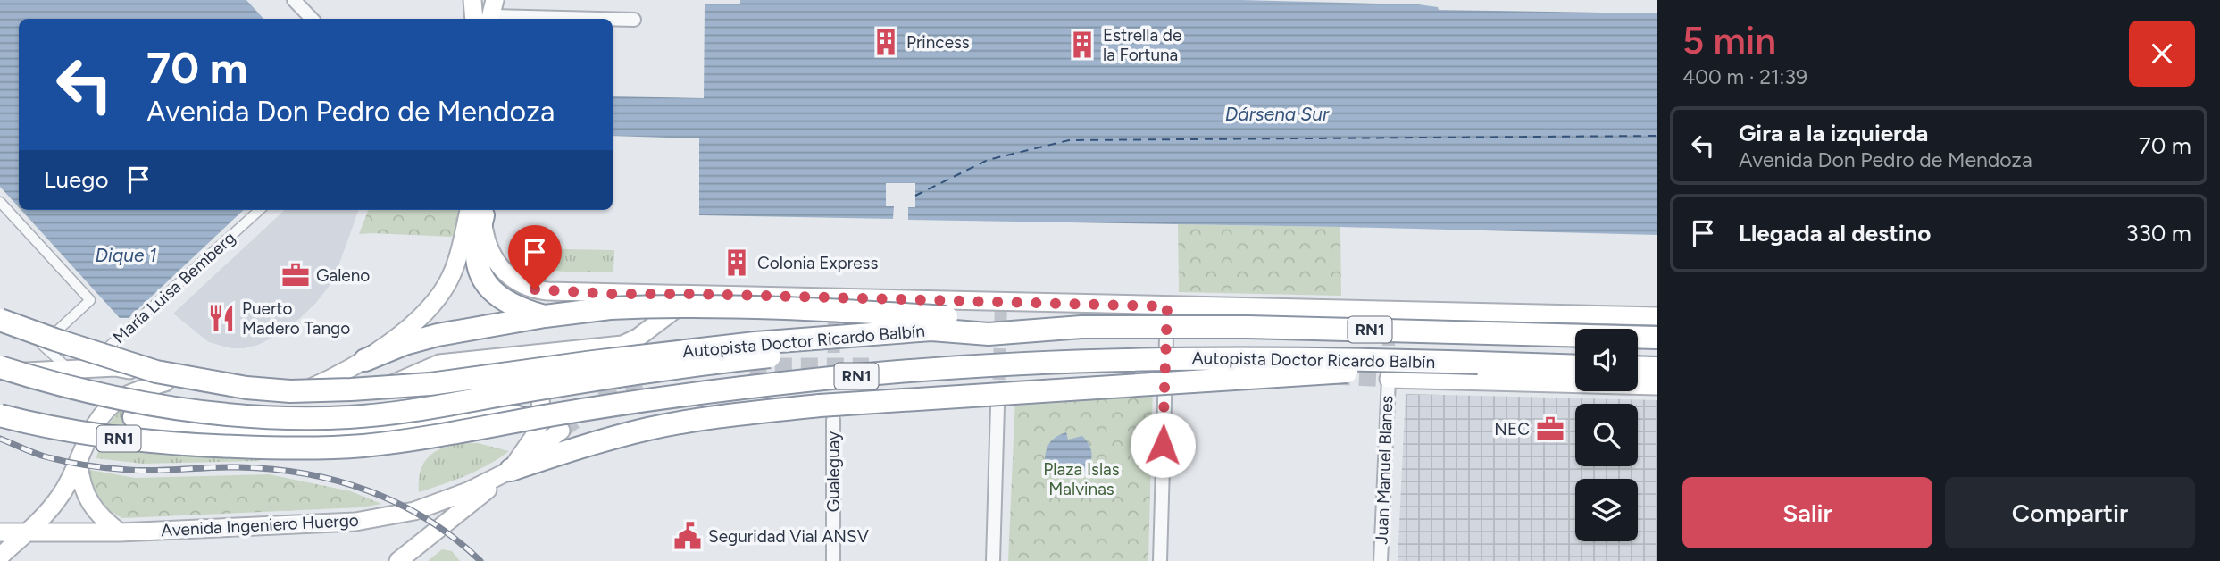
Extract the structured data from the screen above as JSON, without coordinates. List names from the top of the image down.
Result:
{
  "streets": {
    "highway": ["RN1", "Autopista Doctor Ricardo Balbín"],
    "main road": ["Avenida Ingeniero Huergo"],
    "street": ["María Luisa Bemberg", "Juan Manuel Blanes", "Gualeguay"]
  },
  "water": ["Dársena Sur", "Dique 1"],
  "parks": ["Plaza Islas Malvinas"],
  "places": {
    "building": ["Princess", "Estrella de la Fortuna", "Colonia Express"],
    "office": ["Galeno", "NEC"],
    "restaurant": ["Puerto Madero Tango"],
    "public building": ["Seguridad Vial ANSV"]
  },
  "page": {
    "heading": ["5 min", "400 m · 21:39"],
    "turn": ["70 m", "Avenida Don Pedro de Mendoza"],
    "list": [
      {
        "name": "Gira a la izquierda",
        "note": "Avenida Don Pedro de Mendoza",
        "value": "70 m"
      },
      {
        "name": "Llegada al destino",
        "value": "330 m"
      }
    ],
    "then": "Luego",
    "buttons": ["Salir", "Compartir"]
  }
}
